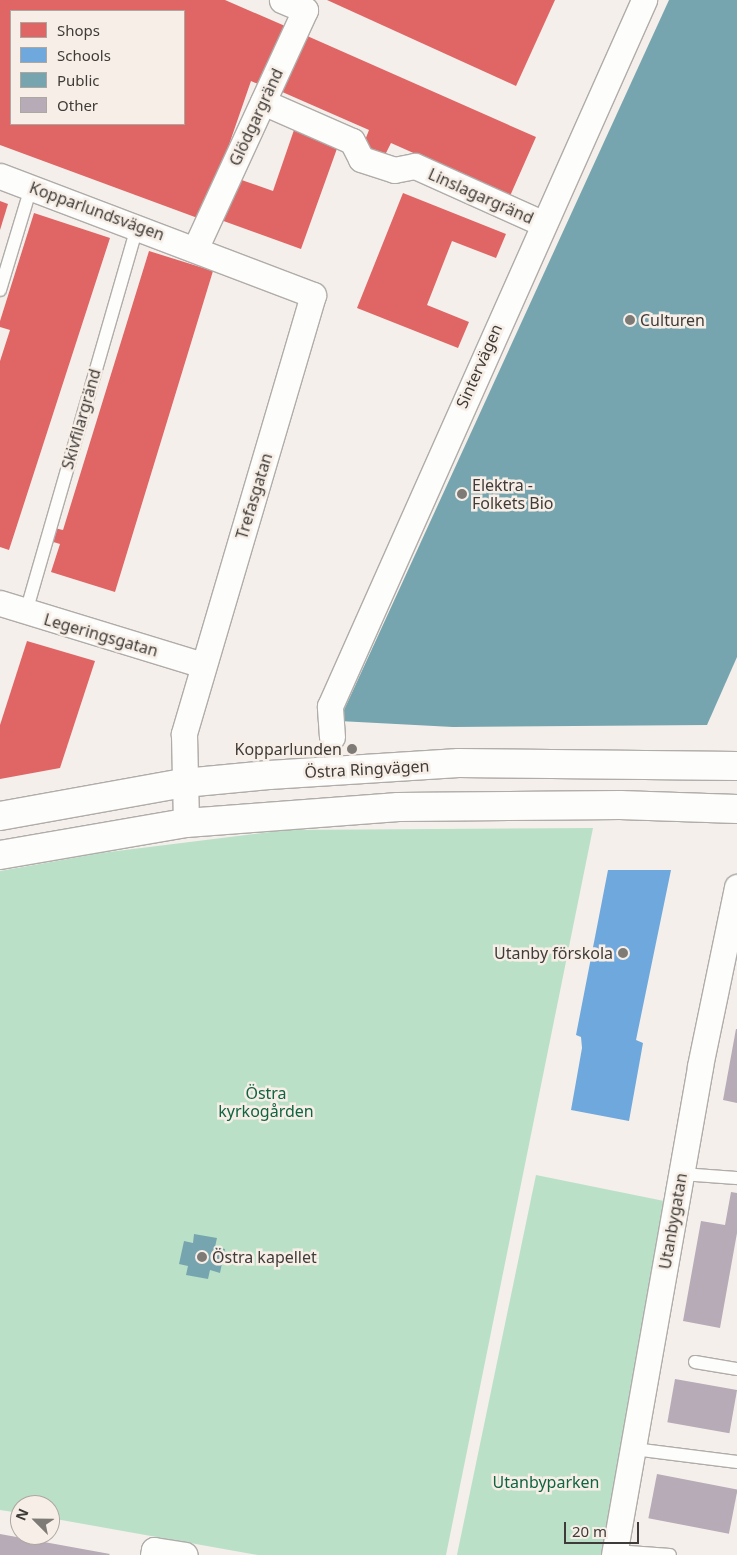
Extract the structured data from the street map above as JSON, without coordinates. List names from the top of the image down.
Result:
{
  "streets": {
    "main road": ["Östra Ringvägen"],
    "street": [
      "Glödgargränd",
      "Linslagargränd",
      "Kopparlundsvägen",
      "Sintervägen",
      "Trefasgatan",
      "Legeringsgatan",
      "Utanbygatan"
    ],
    "lane": ["Skivfilargränd"]
  },
  "crossings": [
    ["Glödgargränd", "Linslagargränd"],
    ["Glödgargränd", "Kopparlundsvägen"],
    ["Glödgargränd", "Trefasgatan"],
    ["Linslagargränd", "Sintervägen"],
    ["Kopparlundsvägen", "Skivfilargränd"],
    ["Kopparlundsvägen", "Trefasgatan"],
    ["Skivfilargränd", "Legeringsgatan"],
    ["Trefasgatan", "Legeringsgatan"],
    ["Trefasgatan", "Östra Ringvägen"]
  ],
  "parks": ["Östra kyrkogården", "Utanbyparken"],
  "places": [
    "Culturen",
    "Elektra - Folkets Bio",
    "Kopparlunden",
    "Utanby förskola",
    "Östra kapellet"
  ],
  "legend": [
    "Shops",
    "Schools",
    "Public",
    "Other"
  ],
  "scale_bar": "20 m",
  "north": "top left"
}
